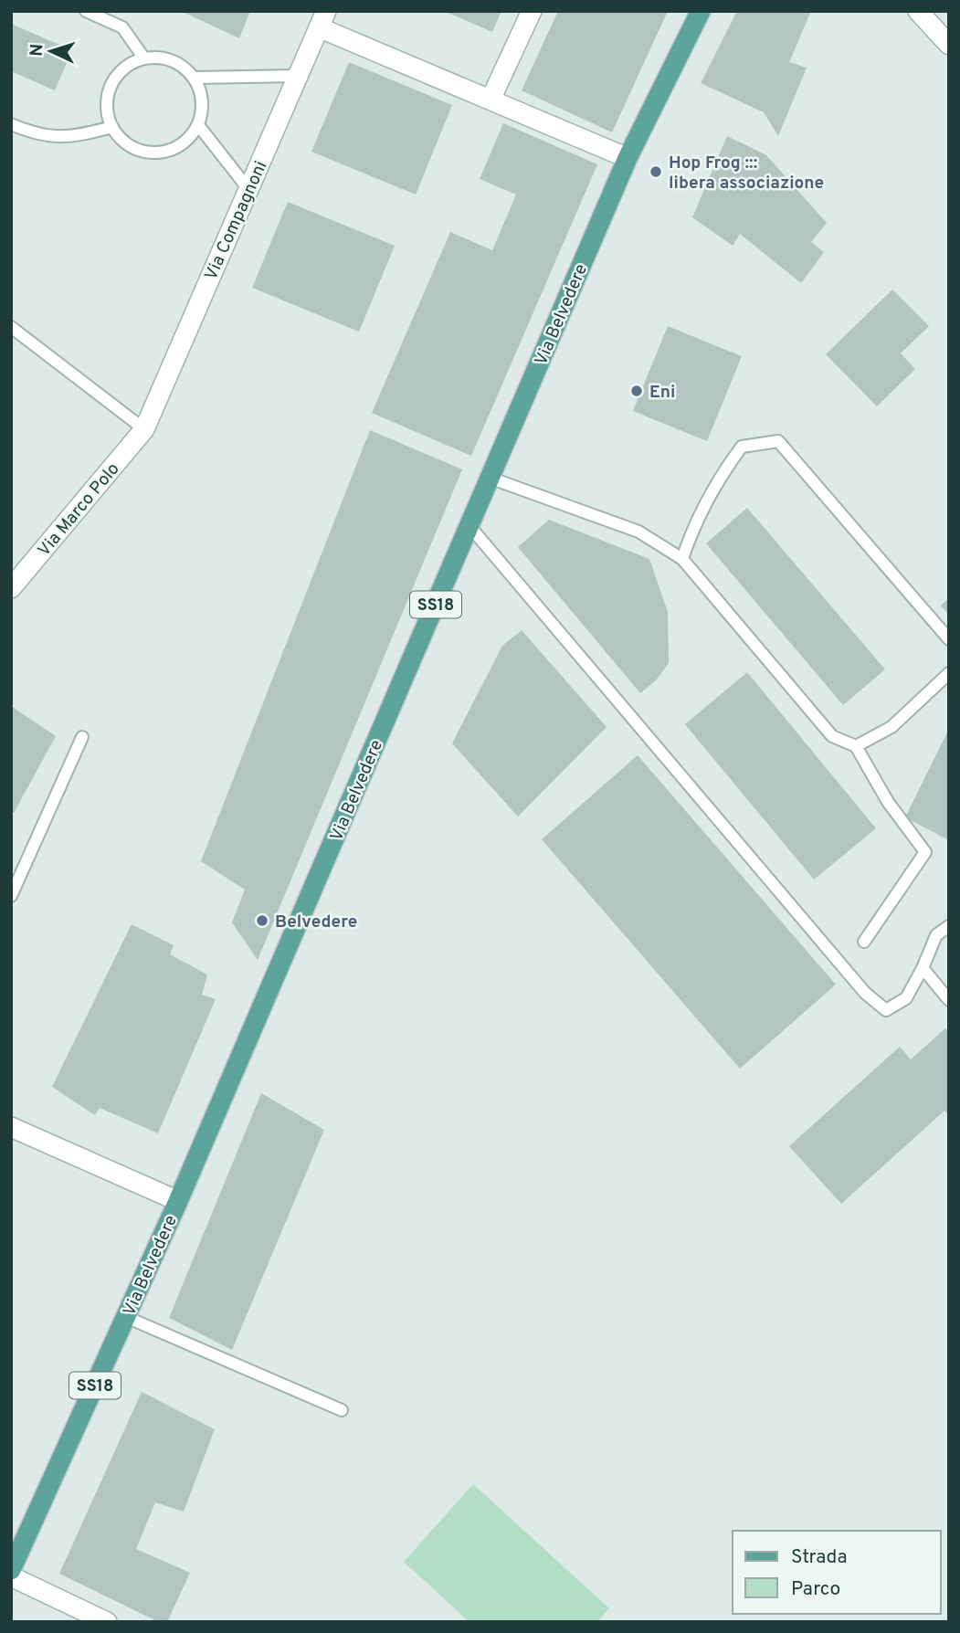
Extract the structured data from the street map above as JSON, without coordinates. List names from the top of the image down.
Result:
{
  "streets": {
    "main road": ["Via Belvedere", "SS18"],
    "street": ["Via Compagnoni", "Via Marco Polo"]
  },
  "crossings": [
    ["Via Compagnoni", "Via Marco Polo"]
  ],
  "places": ["Hop Frog ::: libera associazione", "Eni", "Belvedere"],
  "legend": ["Strada", "Parco"],
  "north": "left"
}
